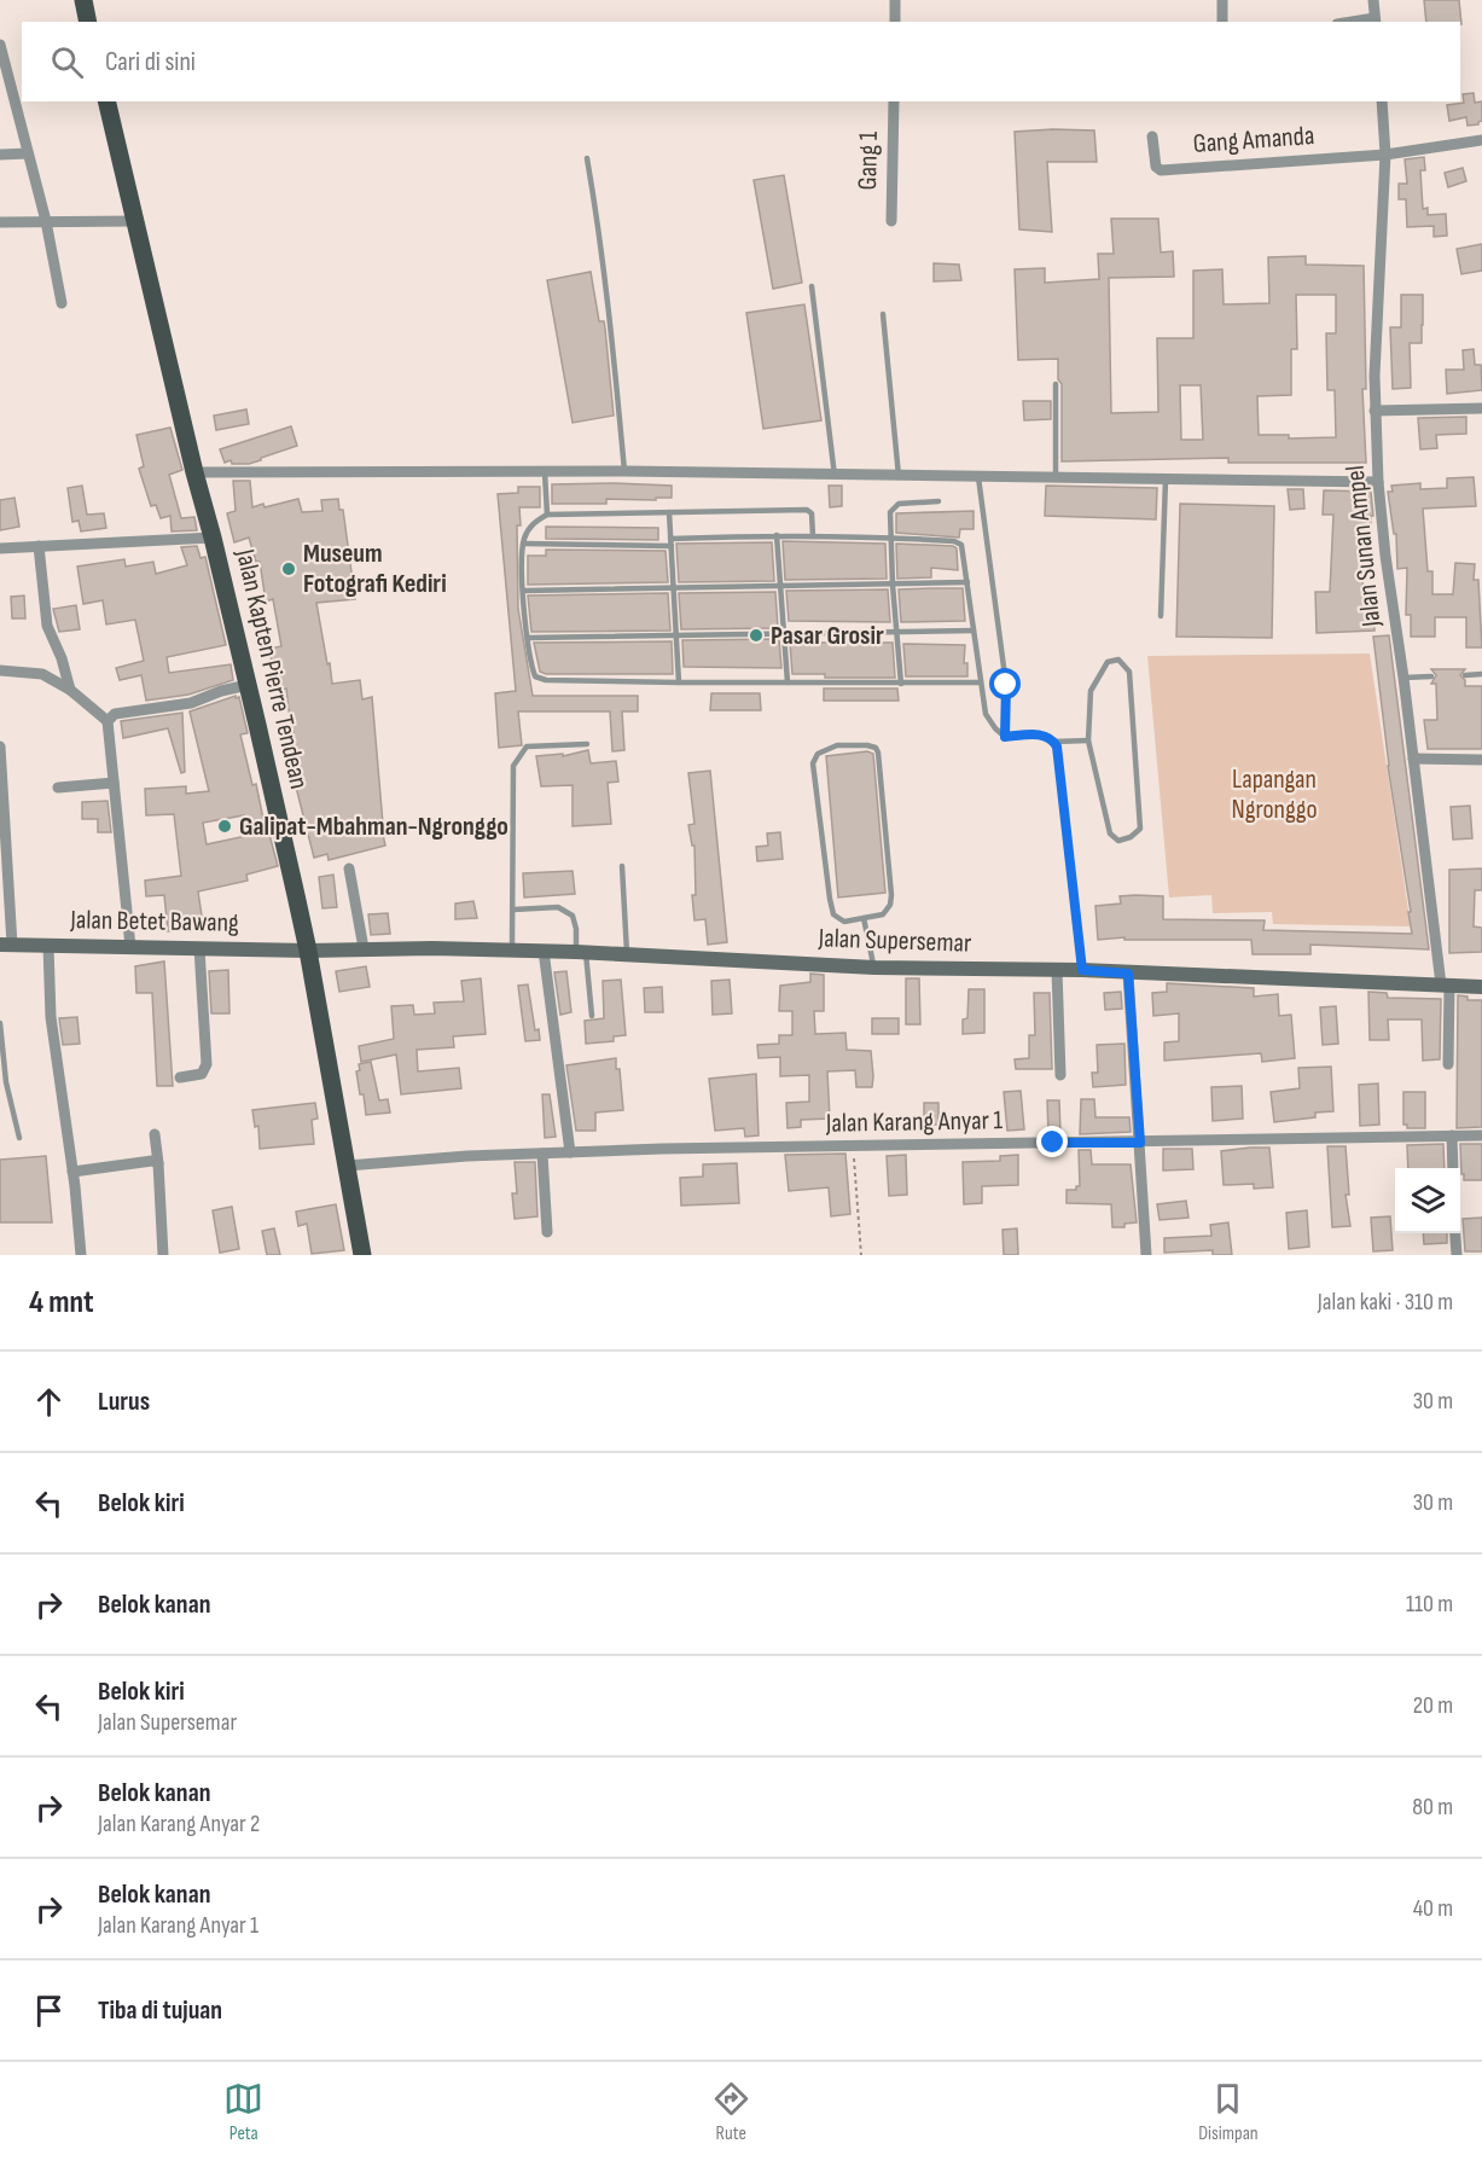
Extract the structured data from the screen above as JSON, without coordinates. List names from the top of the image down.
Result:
{
  "streets": {
    "main road": ["Jalan Kapten Pierre Tendean", "Jalan Betet Bawang", "Jalan Supersemar"],
    "street": [
      "Gang Amanda",
      "Gang 1",
      "Jalan Sunan Ampel",
      "Jalan Karang Anyar 1"
    ]
  },
  "crossings": [
    ["Gang Amanda", "Jalan Sunan Ampel"],
    ["Jalan Sunan Ampel", "Jalan Supersemar"],
    ["Jalan Kapten Pierre Tendean", "Jalan Betet Bawang"],
    ["Jalan Kapten Pierre Tendean", "Jalan Supersemar"],
    ["Jalan Kapten Pierre Tendean", "Jalan Karang Anyar 1"],
    ["Jalan Betet Bawang", "Jalan Supersemar"]
  ],
  "parks": ["Lapangan Ngronggo"],
  "places": ["Museum Fotografi Kediri", "Pasar Grosir", "Galipat-Mbahman-Ngronggo"],
  "page": {
    "search": "Cari di sini",
    "heading": ["4 mnt", "Jalan kaki · 310 m"],
    "list": [
      ["Lurus", "30 m"],
      ["Belok kiri", "30 m"],
      ["Belok kanan", "110 m"],
      ["Belok kiri", "Jalan Supersemar", "20 m"],
      ["Belok kanan", "Jalan Karang Anyar 2", "80 m"],
      ["Belok kanan", "Jalan Karang Anyar 1", "40 m"],
      "Tiba di tujuan"
    ],
    "nav": ["Peta", "Rute", "Disimpan"]
  }
}
